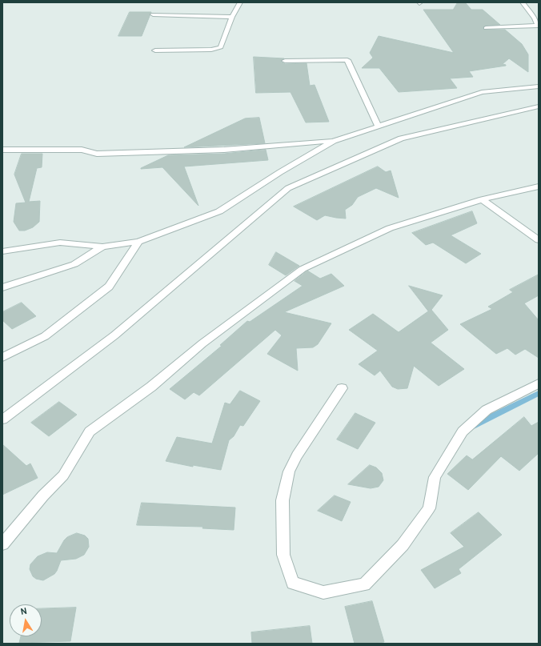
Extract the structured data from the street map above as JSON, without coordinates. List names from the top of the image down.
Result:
{
  "north": "top"
}
